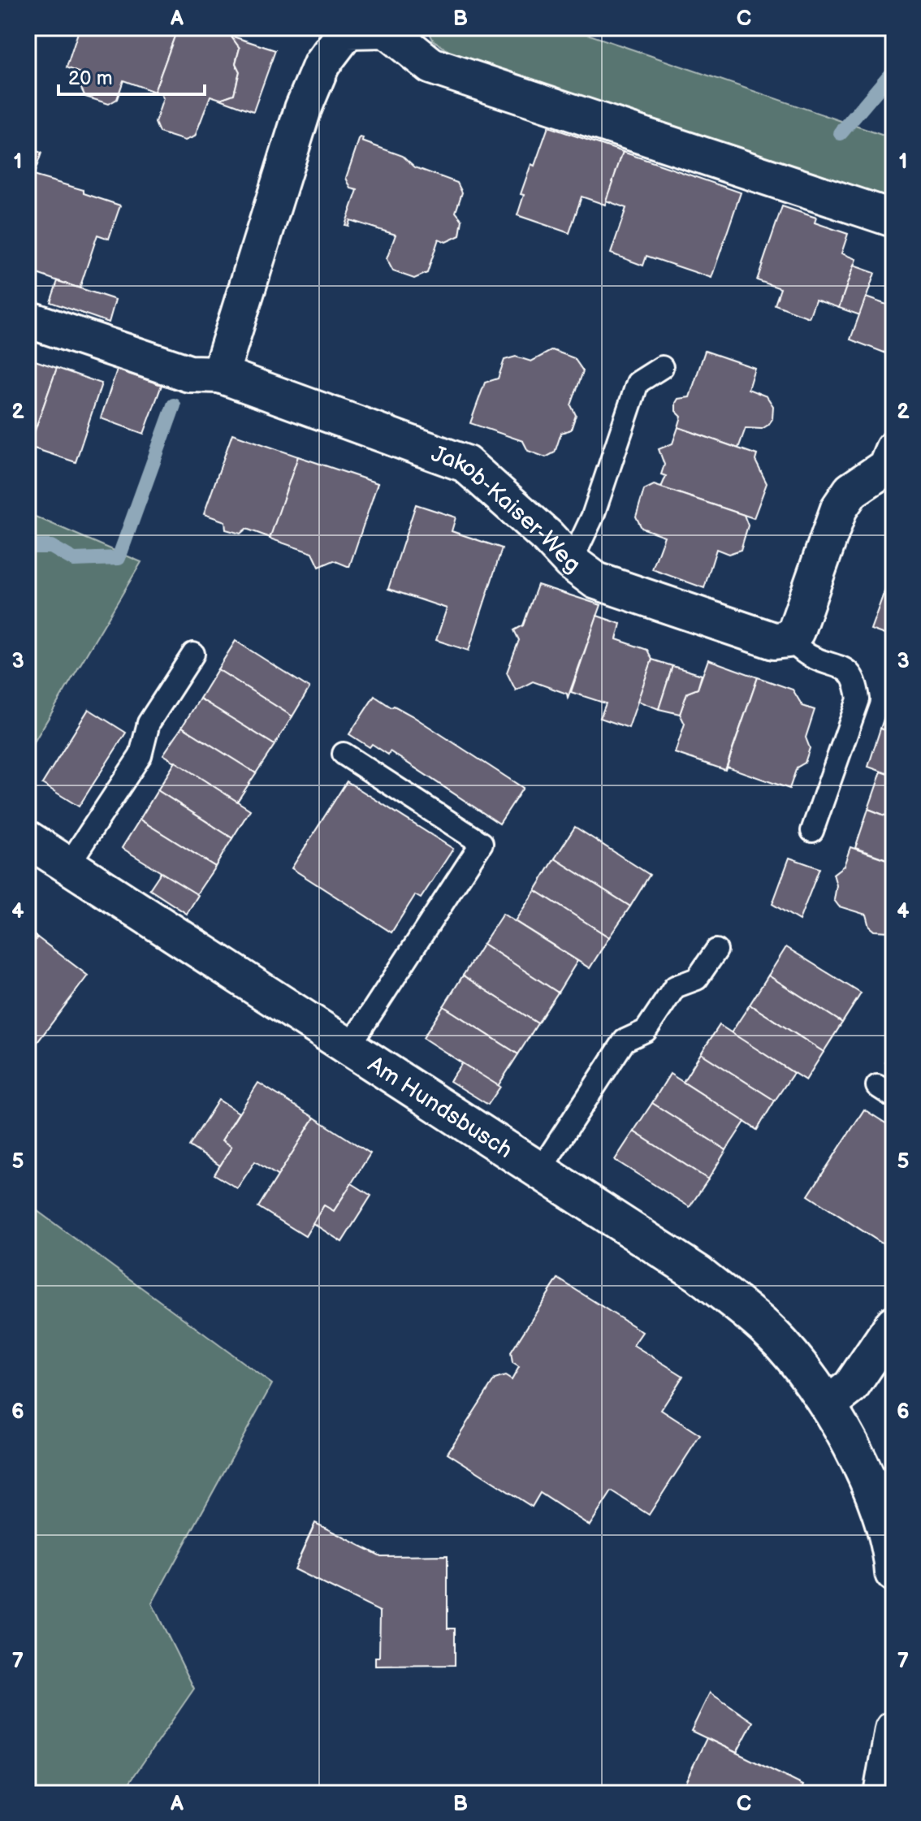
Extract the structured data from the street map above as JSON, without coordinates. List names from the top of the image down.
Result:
{
  "streets": {
    "street": ["Jakob-Kaiser-Weg", "Am Hundsbusch"]
  },
  "scale_bar": "20 m",
  "grid": {
    "columns": ["A", "B", "C"],
    "rows": [
      "1",
      "2",
      "3",
      "4",
      "5",
      "6",
      "7"
    ]
  }
}
